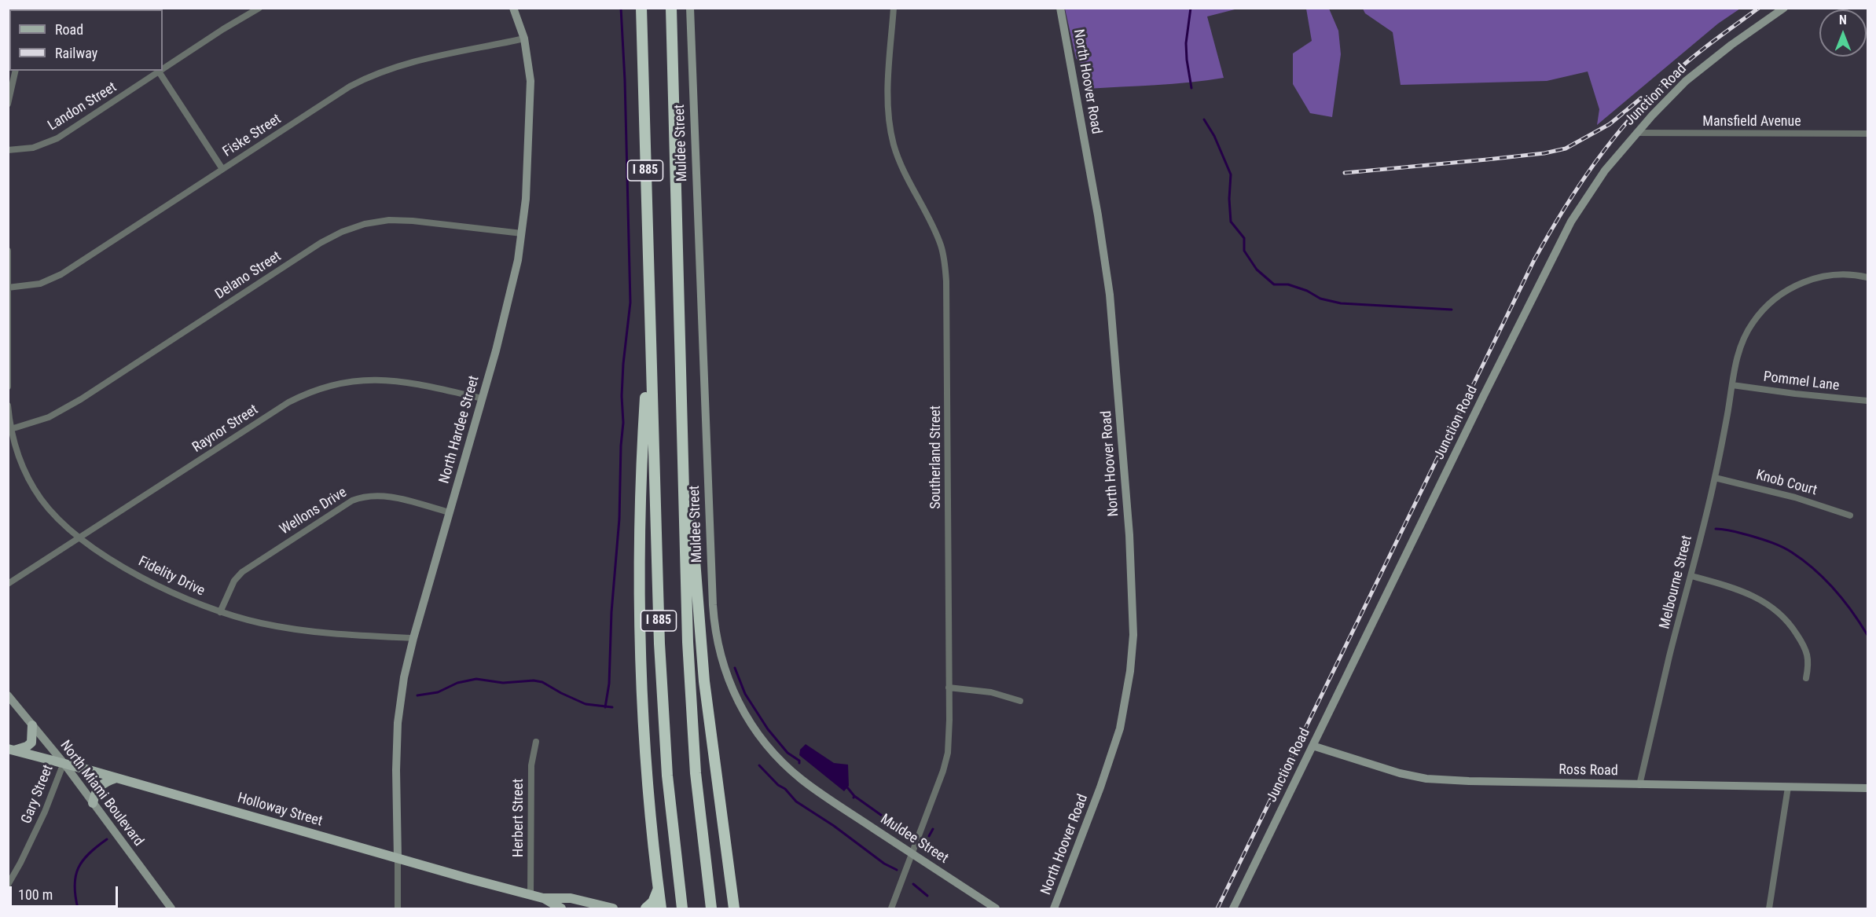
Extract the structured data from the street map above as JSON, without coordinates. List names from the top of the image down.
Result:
{
  "streets": {
    "highway": ["I 885"],
    "main road": ["Holloway Street"],
    "street": [
      "North Hoover Road",
      "Junction Road",
      "Landon Street",
      "Mansfield Avenue",
      "Fiske Street",
      "Muldee Street",
      "Delano Street",
      "Pommel Lane",
      "Raynor Street",
      "North Hardee Street",
      "Southerland Street",
      "Knob Court",
      "Wellons Drive",
      "Fidelity Drive",
      "Melbourne Street",
      "Ross Road",
      "North Miami Boulevard",
      "Gary Street",
      "Herbert Street"
    ]
  },
  "crossings": [
    ["Junction Road", "Mansfield Avenue"],
    ["Junction Road", "Ross Road"],
    ["Fiske Street", "North Hardee Street"],
    ["Muldee Street", "Southerland Street"],
    ["Delano Street", "North Hardee Street"],
    ["Delano Street", "Fidelity Drive"],
    ["Pommel Lane", "Melbourne Street"],
    ["Raynor Street", "North Hardee Street"],
    ["Raynor Street", "Fidelity Drive"],
    ["North Hardee Street", "Wellons Drive"],
    ["North Hardee Street", "Fidelity Drive"],
    ["North Hardee Street", "Holloway Street"],
    ["Knob Court", "Melbourne Street"],
    ["Wellons Drive", "Fidelity Drive"],
    ["Melbourne Street", "Ross Road"],
    ["North Miami Boulevard", "Gary Street"],
    ["North Miami Boulevard", "Holloway Street"],
    ["Gary Street", "Holloway Street"],
    ["Holloway Street", "Herbert Street"]
  ],
  "legend": ["Road", "Railway"],
  "scale_bar": "100 m",
  "north": "top"
}
